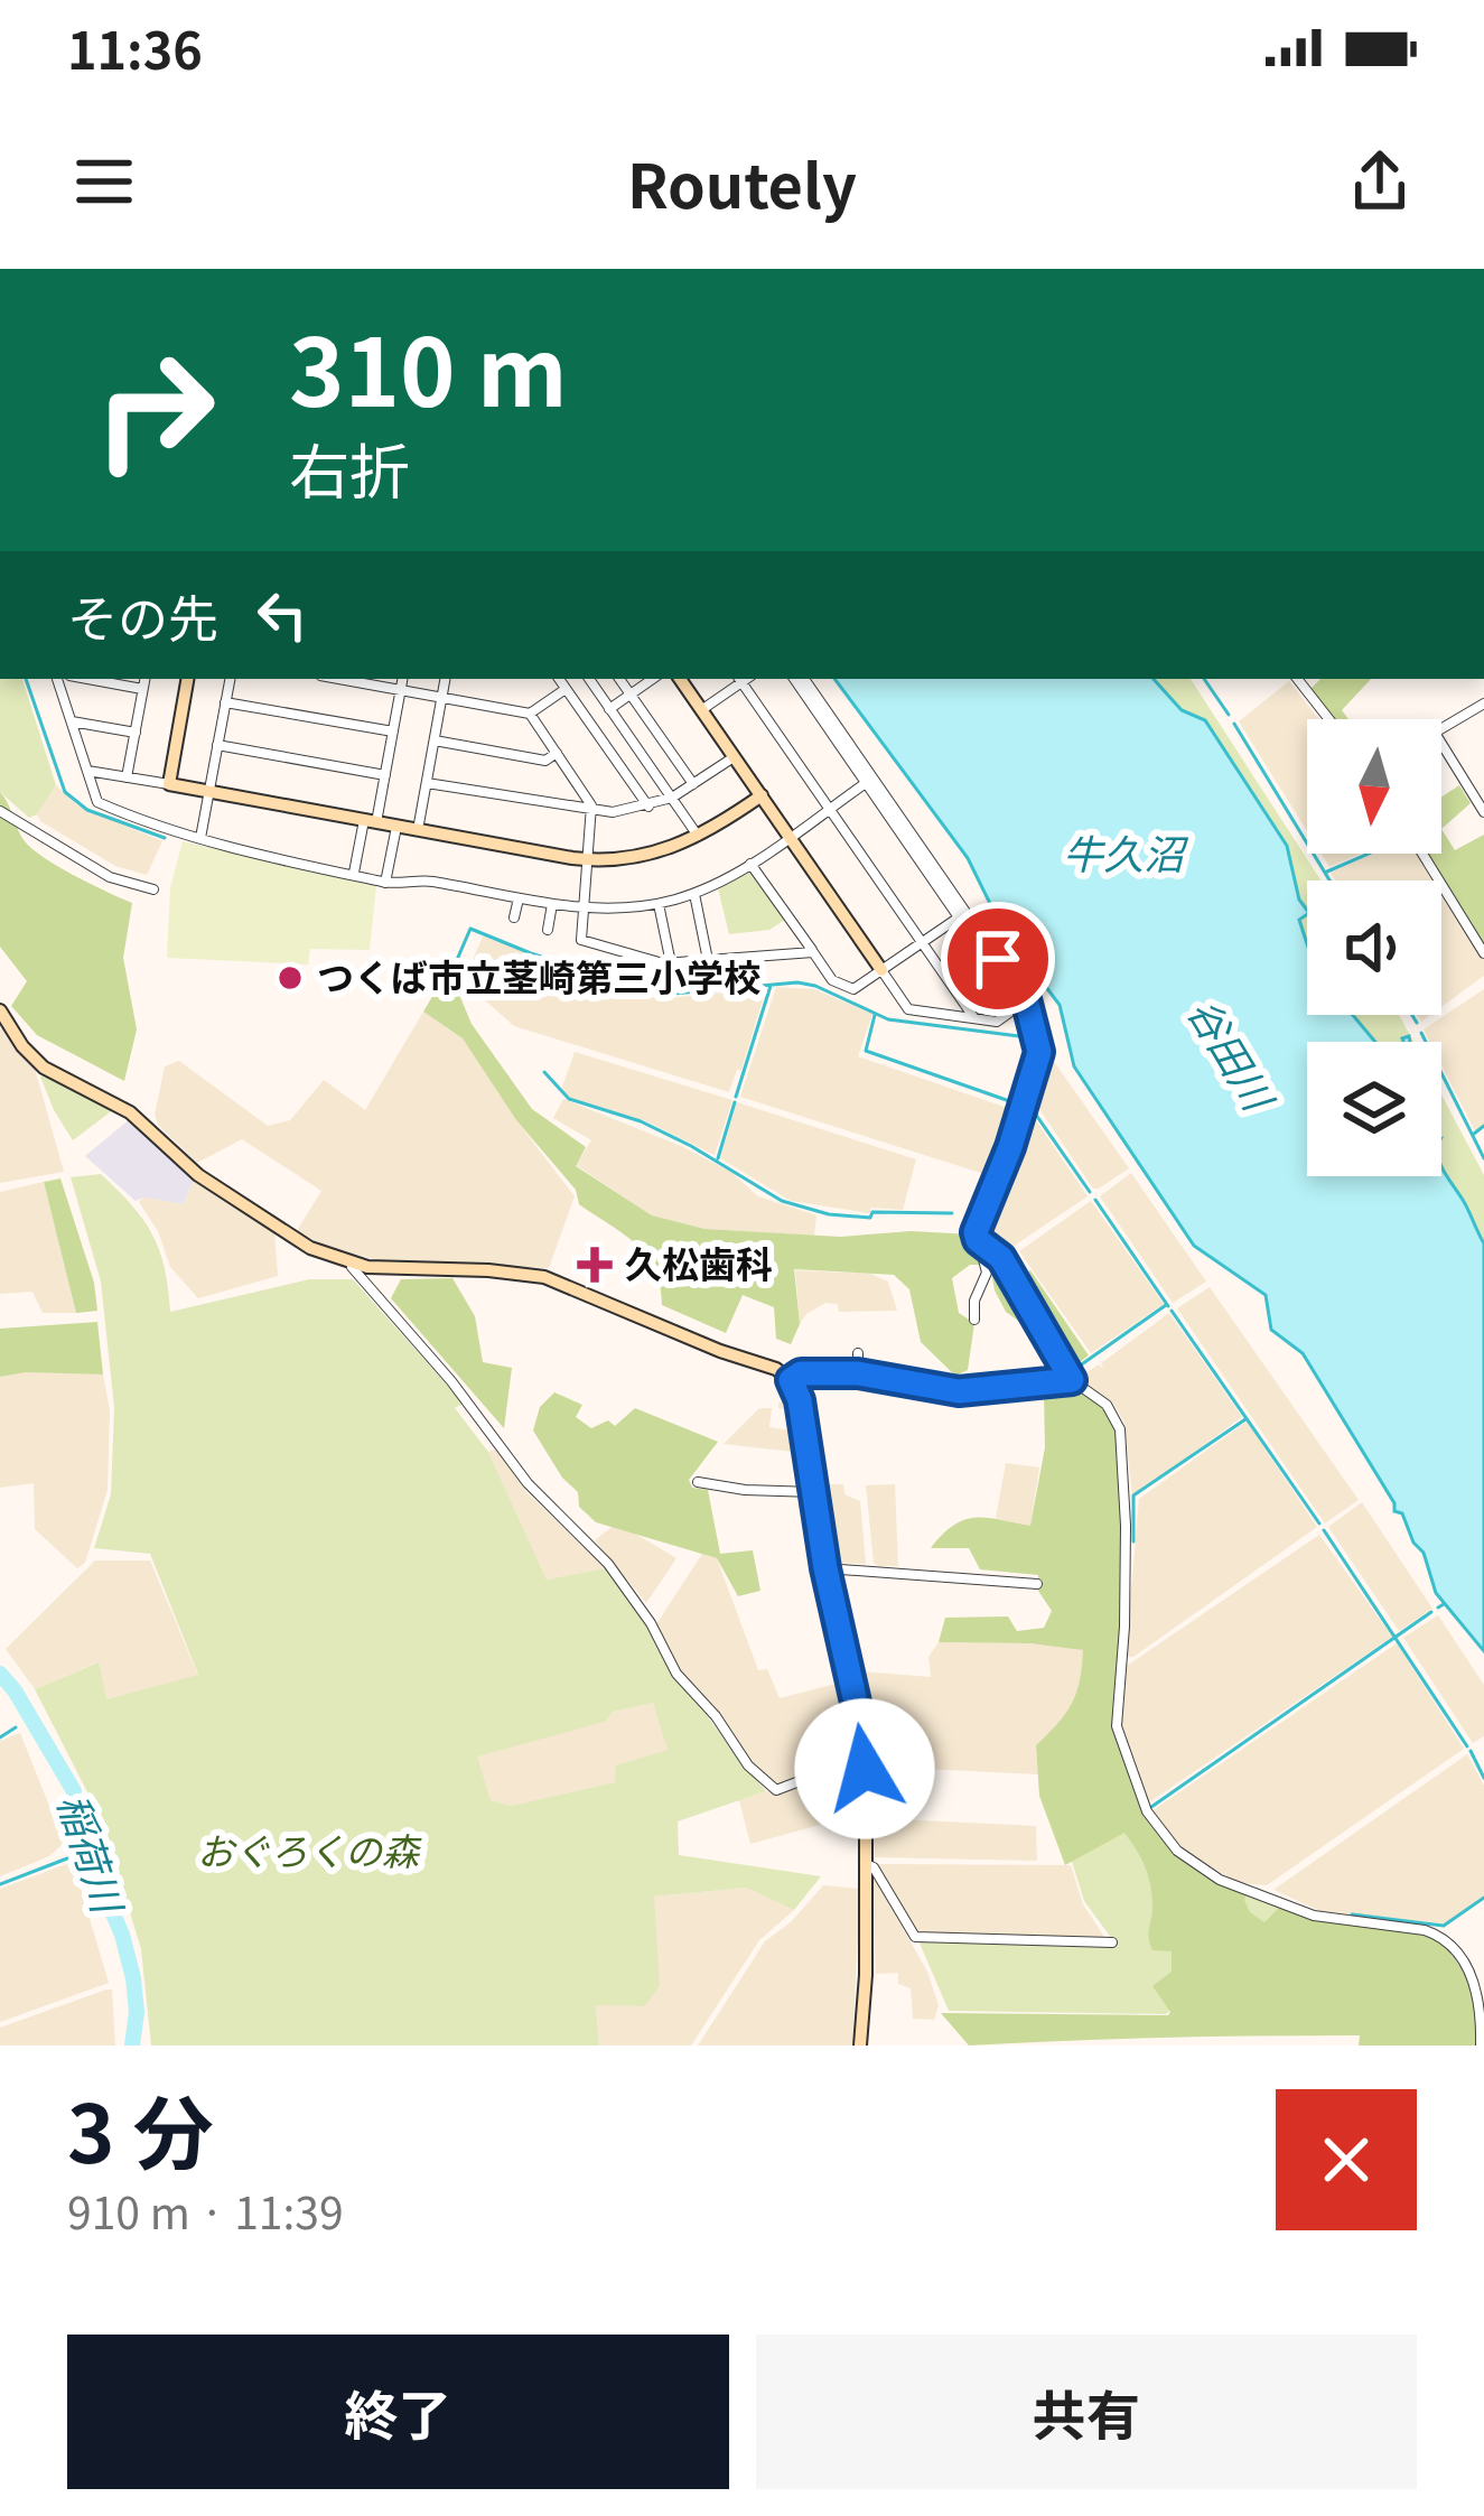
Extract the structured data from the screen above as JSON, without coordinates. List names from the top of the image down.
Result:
{
  "water": ["牛久沼", "谷田川", "稲荷川"],
  "parks": ["おぐろくの森"],
  "places": {
    "other": ["つくば市立茎崎第三小学校"],
    "health": ["久松歯科"]
  },
  "north": "bottom",
  "page": {
    "status": "11:36",
    "header": "Routely",
    "turn": ["310 m", "右折"],
    "then": "その先",
    "heading": ["3 分", "910 m · 11:39"],
    "buttons": ["終了", "共有"]
  }
}
